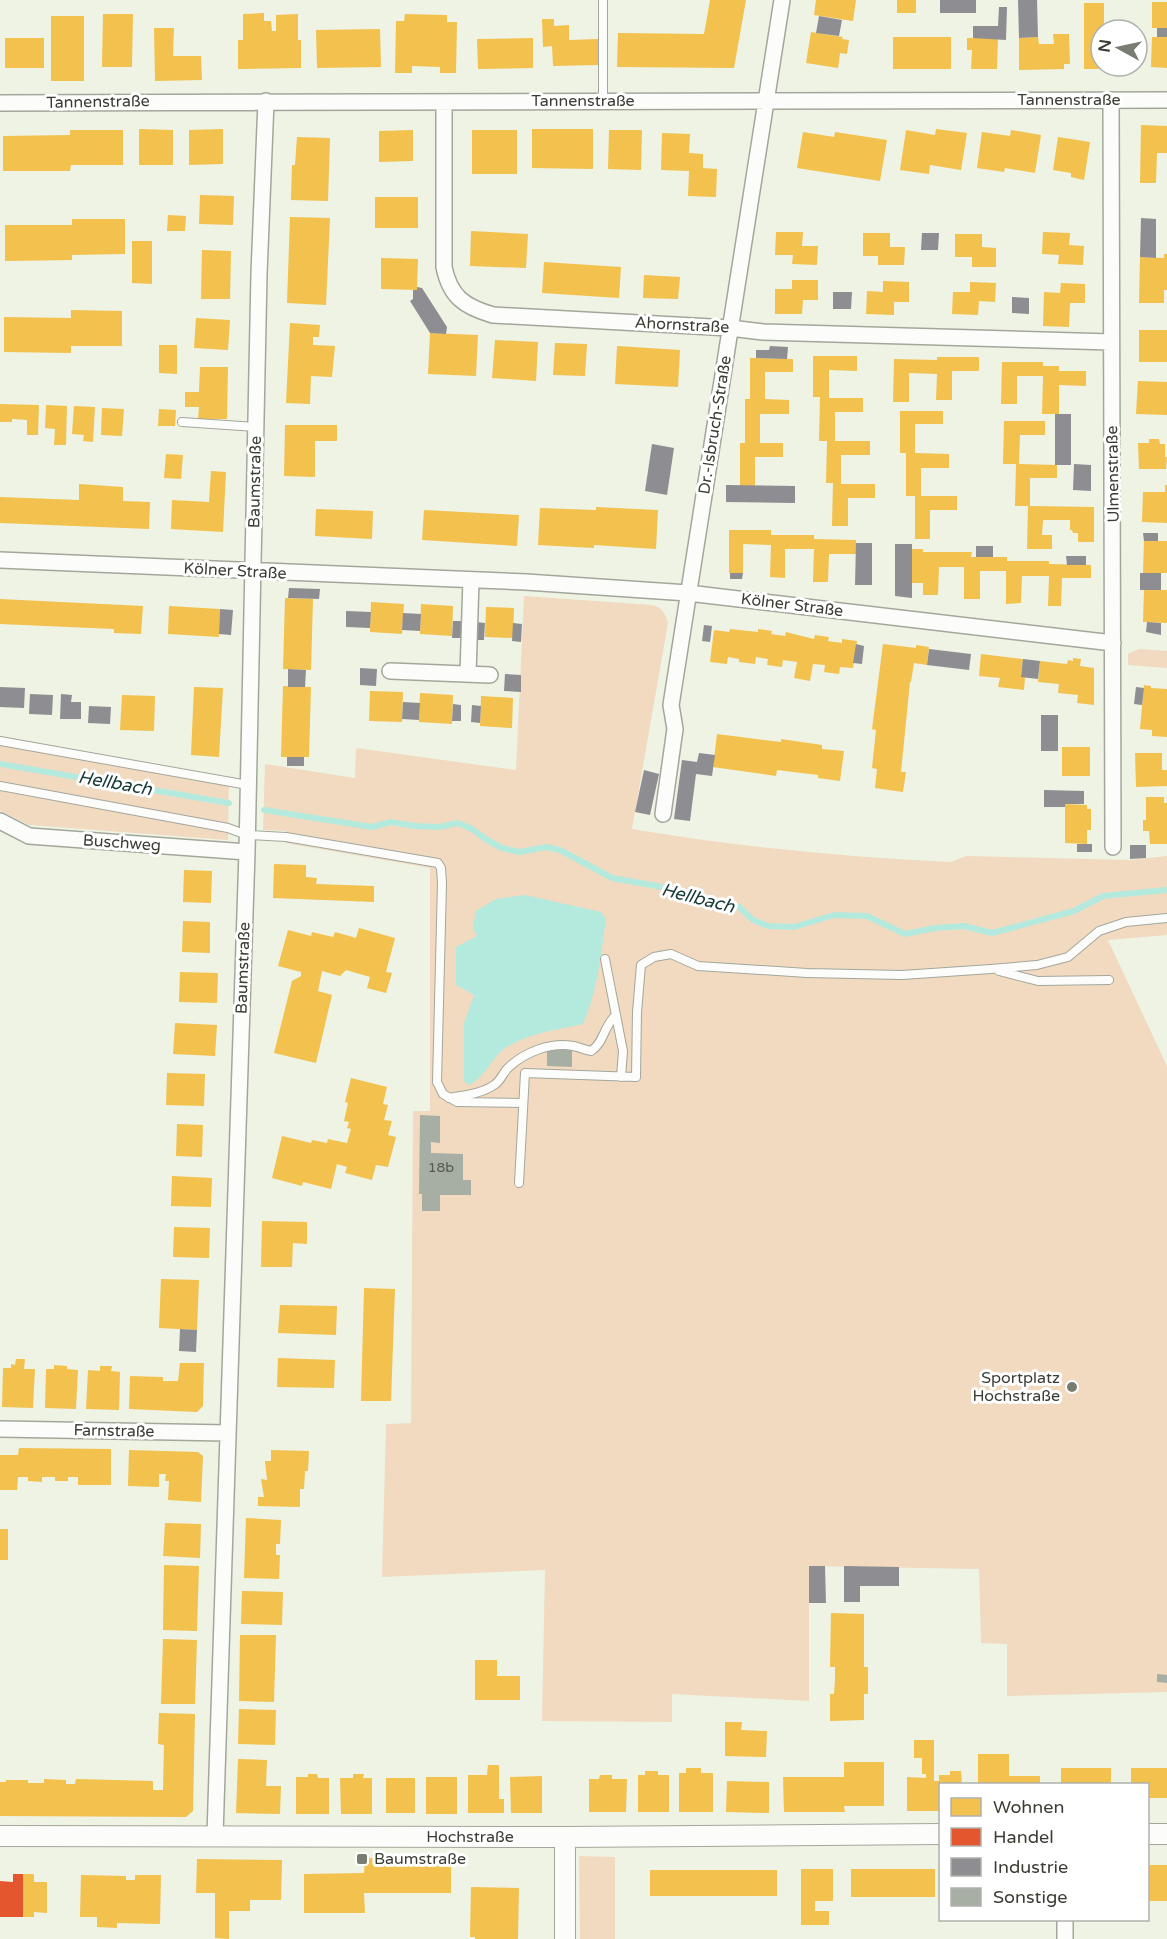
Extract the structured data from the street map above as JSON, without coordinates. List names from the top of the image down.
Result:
{
  "streets": {
    "street": [
      "Tannenstraße",
      "Ahornstraße",
      "Dr.-Isbruch-Straße",
      "Ulmenstraße",
      "Baumstraße",
      "Kölner Straße",
      "Buschweg",
      "Farnstraße",
      "Hochstraße"
    ]
  },
  "crossings": [
    ["Tannenstraße", "Ahornstraße"],
    ["Tannenstraße", "Dr.-Isbruch-Straße"],
    ["Tannenstraße", "Ulmenstraße"],
    ["Tannenstraße", "Baumstraße"],
    ["Ahornstraße", "Dr.-Isbruch-Straße"],
    ["Ahornstraße", "Ulmenstraße"],
    ["Dr.-Isbruch-Straße", "Kölner Straße"],
    ["Ulmenstraße", "Kölner Straße"],
    ["Baumstraße", "Kölner Straße"],
    ["Baumstraße", "Buschweg"],
    ["Baumstraße", "Farnstraße"],
    ["Baumstraße", "Hochstraße"]
  ],
  "water": ["Hellbach"],
  "places": {
    "other": ["Sportplatz Hochstraße"],
    "transit": ["Baumstraße"]
  },
  "house_numbers": ["18b"],
  "legend": [
    "Wohnen",
    "Handel",
    "Industrie",
    "Sonstige"
  ],
  "north": "left"
}
